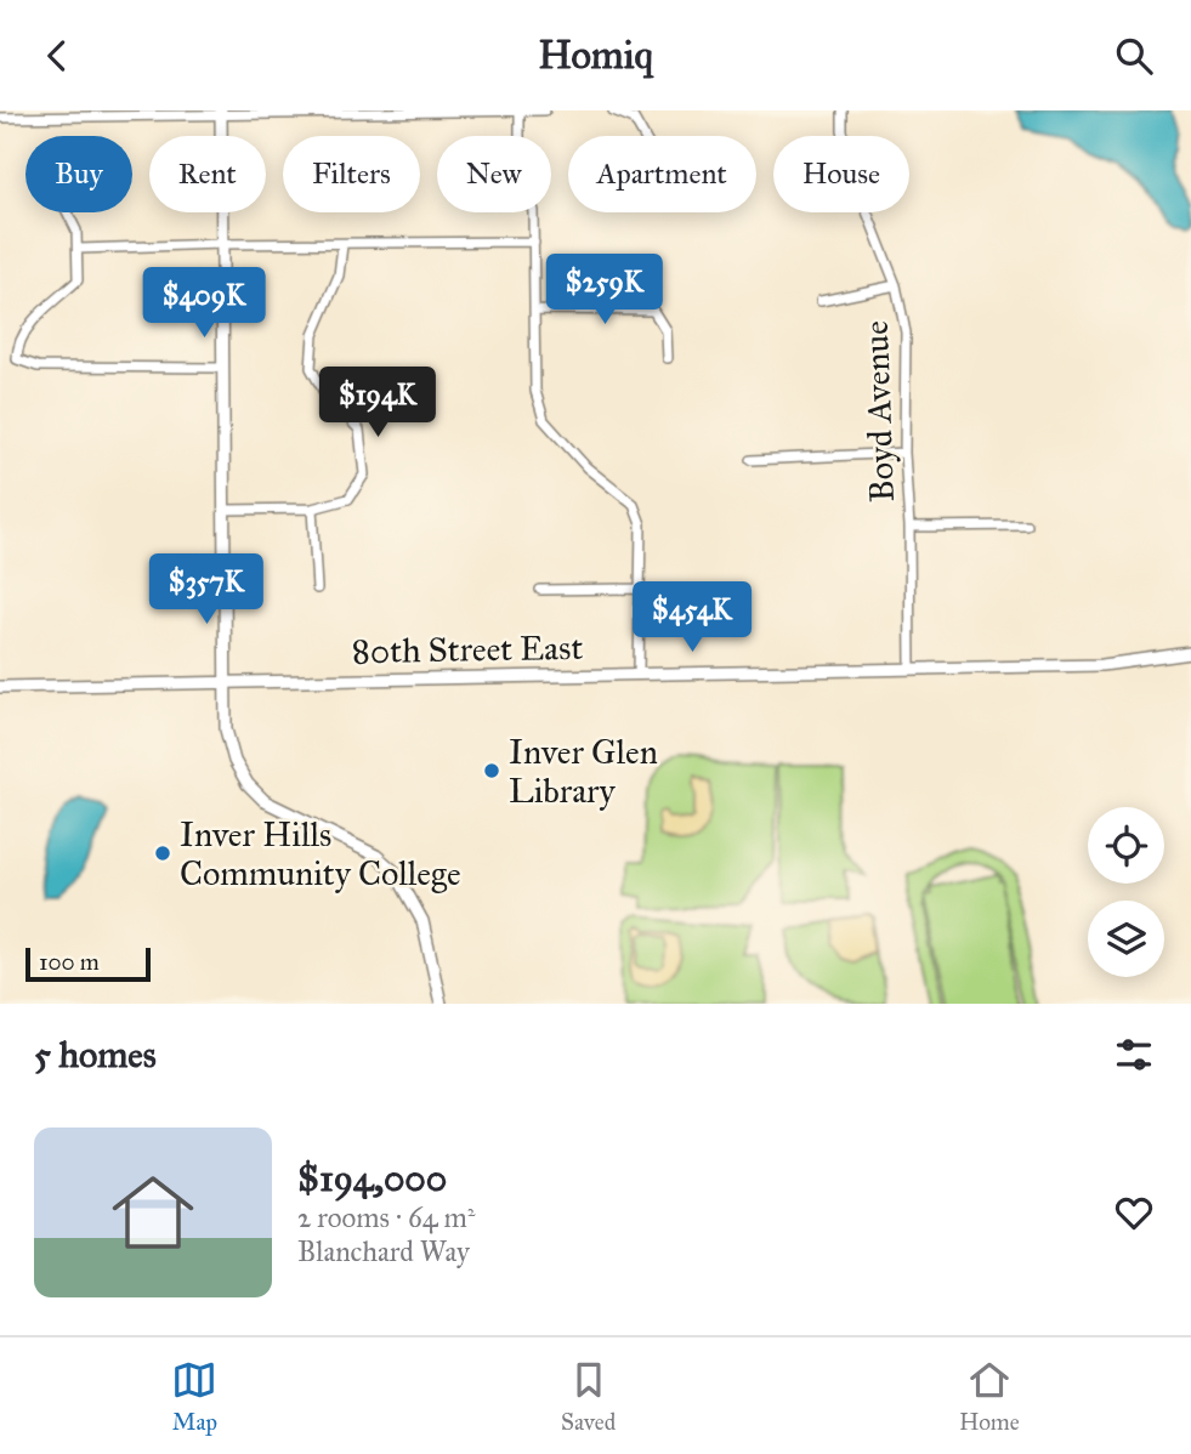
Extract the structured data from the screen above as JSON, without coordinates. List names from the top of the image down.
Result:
{
  "streets": {
    "street": ["Boyd Avenue", "80th Street East"]
  },
  "crossings": [
    ["Boyd Avenue", "80th Street East"]
  ],
  "places": ["Inver Glen Library", "Inver Hills Community College"],
  "scale_bar": "100 m",
  "page": {
    "header": "Homiq",
    "chip": [
      "Buy",
      "Rent",
      "Filters",
      "New",
      "Apartment",
      "House"
    ],
    "price": [
      "$259K",
      "$409K",
      "$194K",
      "$357K",
      "$454K"
    ],
    "scale": "100 m",
    "heading": "5 homes",
    "list": [
      {
        "name": "$194,000",
        "note": "2 rooms · 64 m² · Blanchard Way"
      }
    ],
    "tabs": ["Map", "Saved", "Home"]
  }
}
